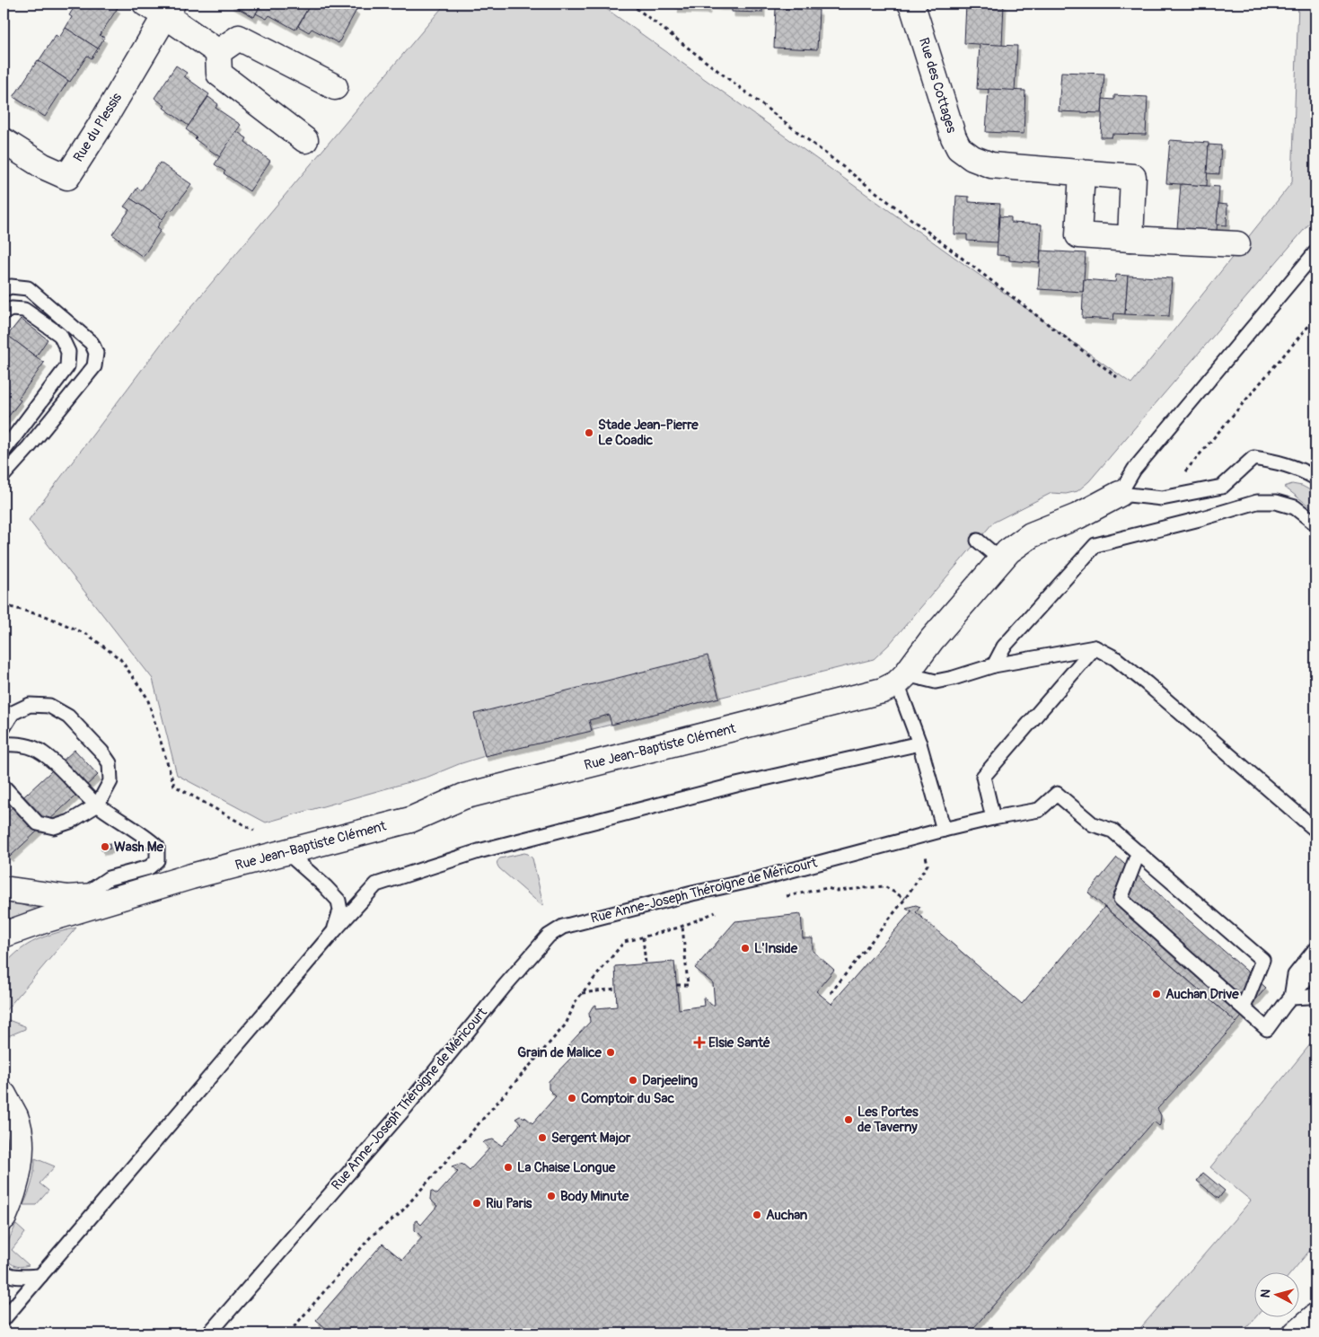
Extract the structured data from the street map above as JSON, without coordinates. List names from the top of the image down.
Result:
{
  "streets": {
    "main road": ["Rue des Cottages", "Rue du Plessis", "Rue Jean-Baptiste Clément"],
    "lane": ["Rue Anne-Joseph Théroigne de Méricourt"]
  },
  "places": {
    "other": [
      "Stade Jean-Pierre Le Coadic",
      "Wash Me",
      "L'Inside",
      "Auchan Drive",
      "Grain de Malice",
      "Darjeeling",
      "Comptoir du Sac",
      "Les Portes de Taverny",
      "Sergent Major",
      "La Chaise Longue",
      "Body Minute",
      "Riu Paris",
      "Auchan"
    ],
    "health": ["Elsie Santé"]
  },
  "north": "left"
}
